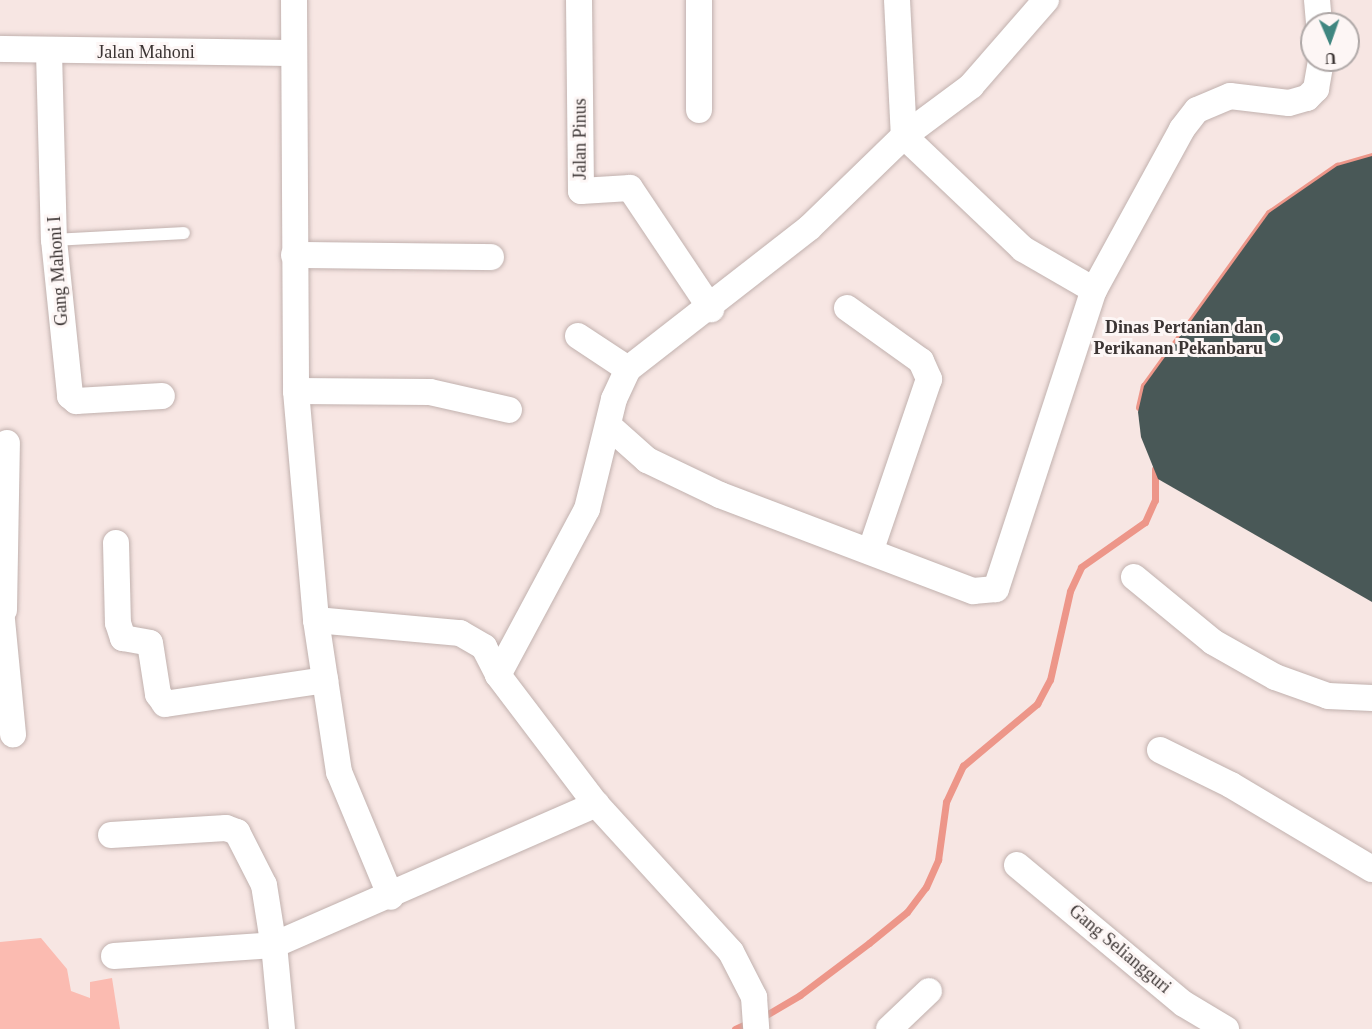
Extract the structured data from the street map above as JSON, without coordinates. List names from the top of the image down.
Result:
{
  "streets": {
    "street": [
      "Jalan Mahoni",
      "Jalan Pinus",
      "Gang Mahoni I",
      "Gang Seliangguri"
    ]
  },
  "crossings": [
    ["Jalan Mahoni", "Gang Mahoni I"]
  ],
  "places": ["Dinas Pertanian dan Perikanan Pekanbaru"],
  "north": "bottom"
}
